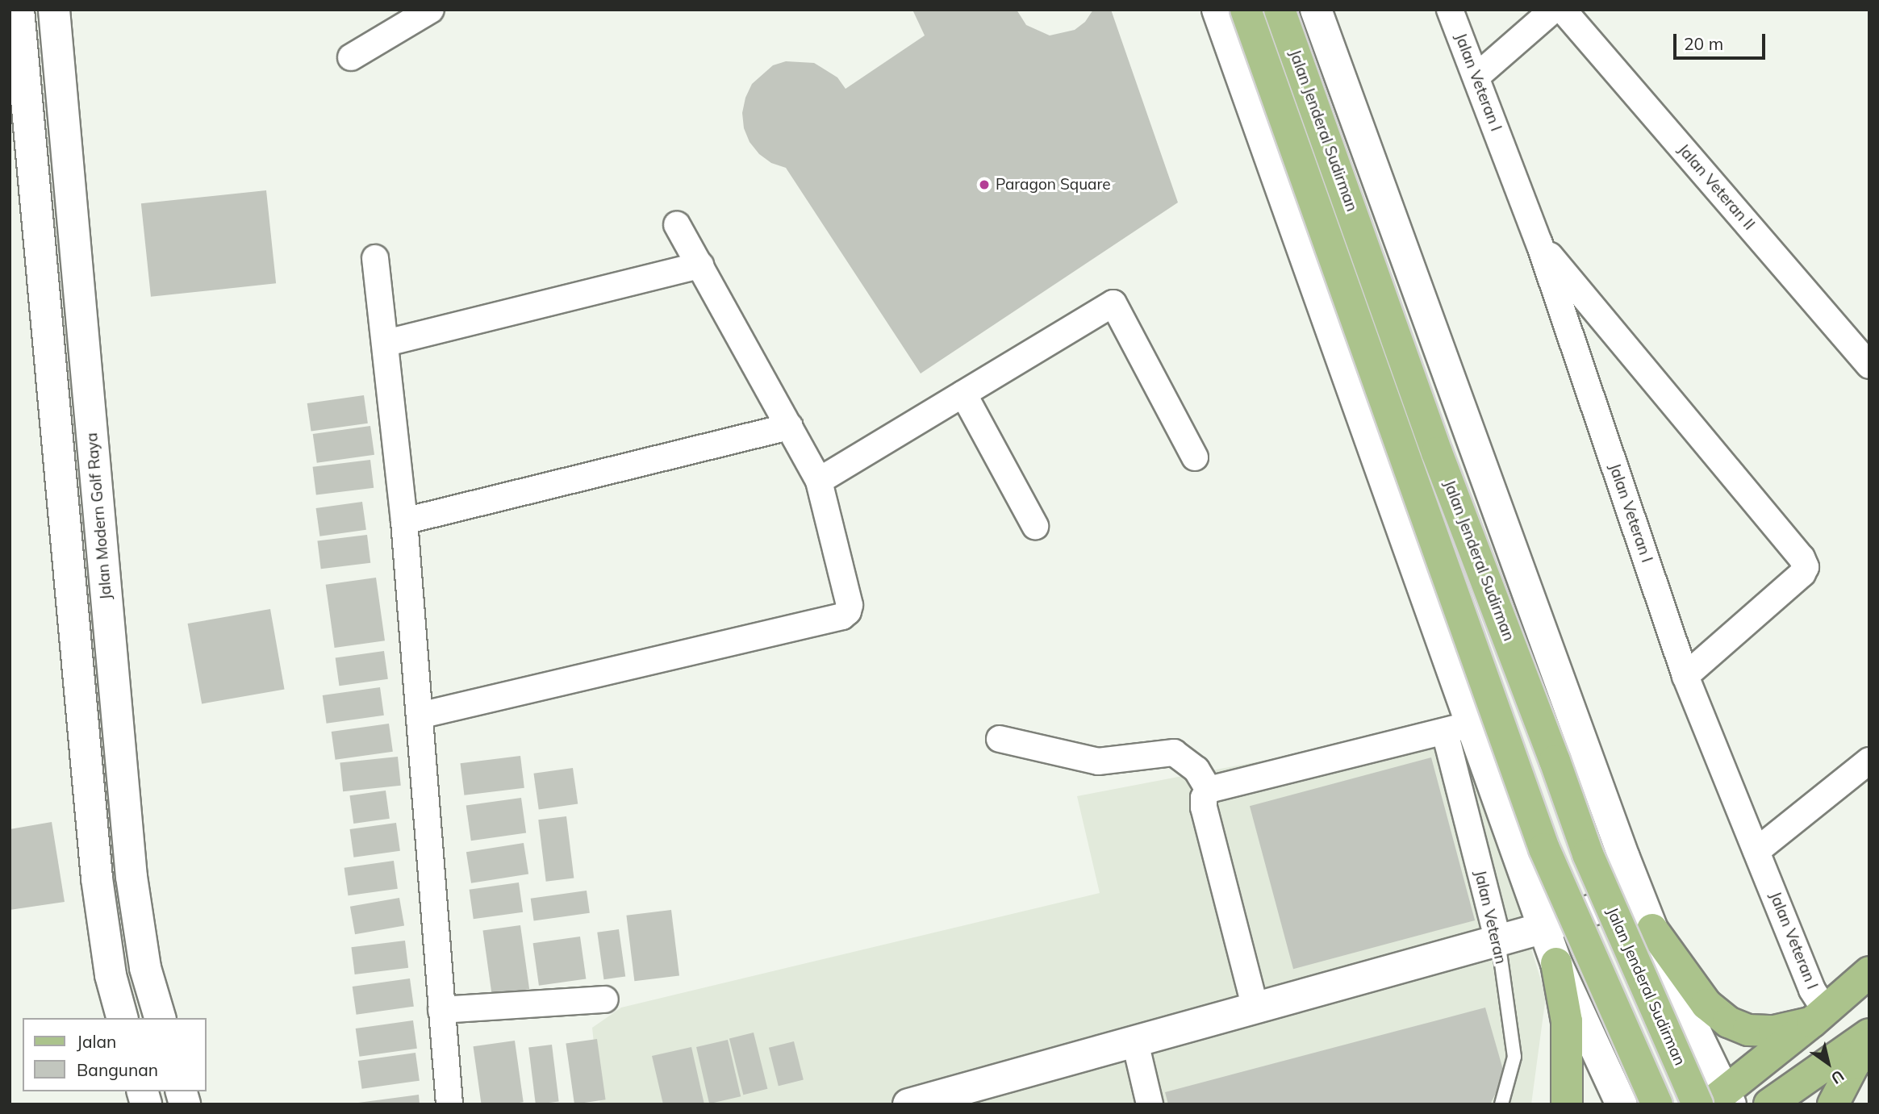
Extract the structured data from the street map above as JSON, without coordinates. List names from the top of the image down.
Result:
{
  "streets": {
    "main road": ["Jalan Jenderal Sudirman"],
    "street": [
      "Jalan Veteran I",
      "Jalan Veteran II",
      "Jalan Modern Golf Raya",
      "Jalan Veteran"
    ]
  },
  "places": ["Paragon Square"],
  "legend": ["Jalan", "Bangunan"],
  "scale_bar": "20 m",
  "north": "bottom right"
}
